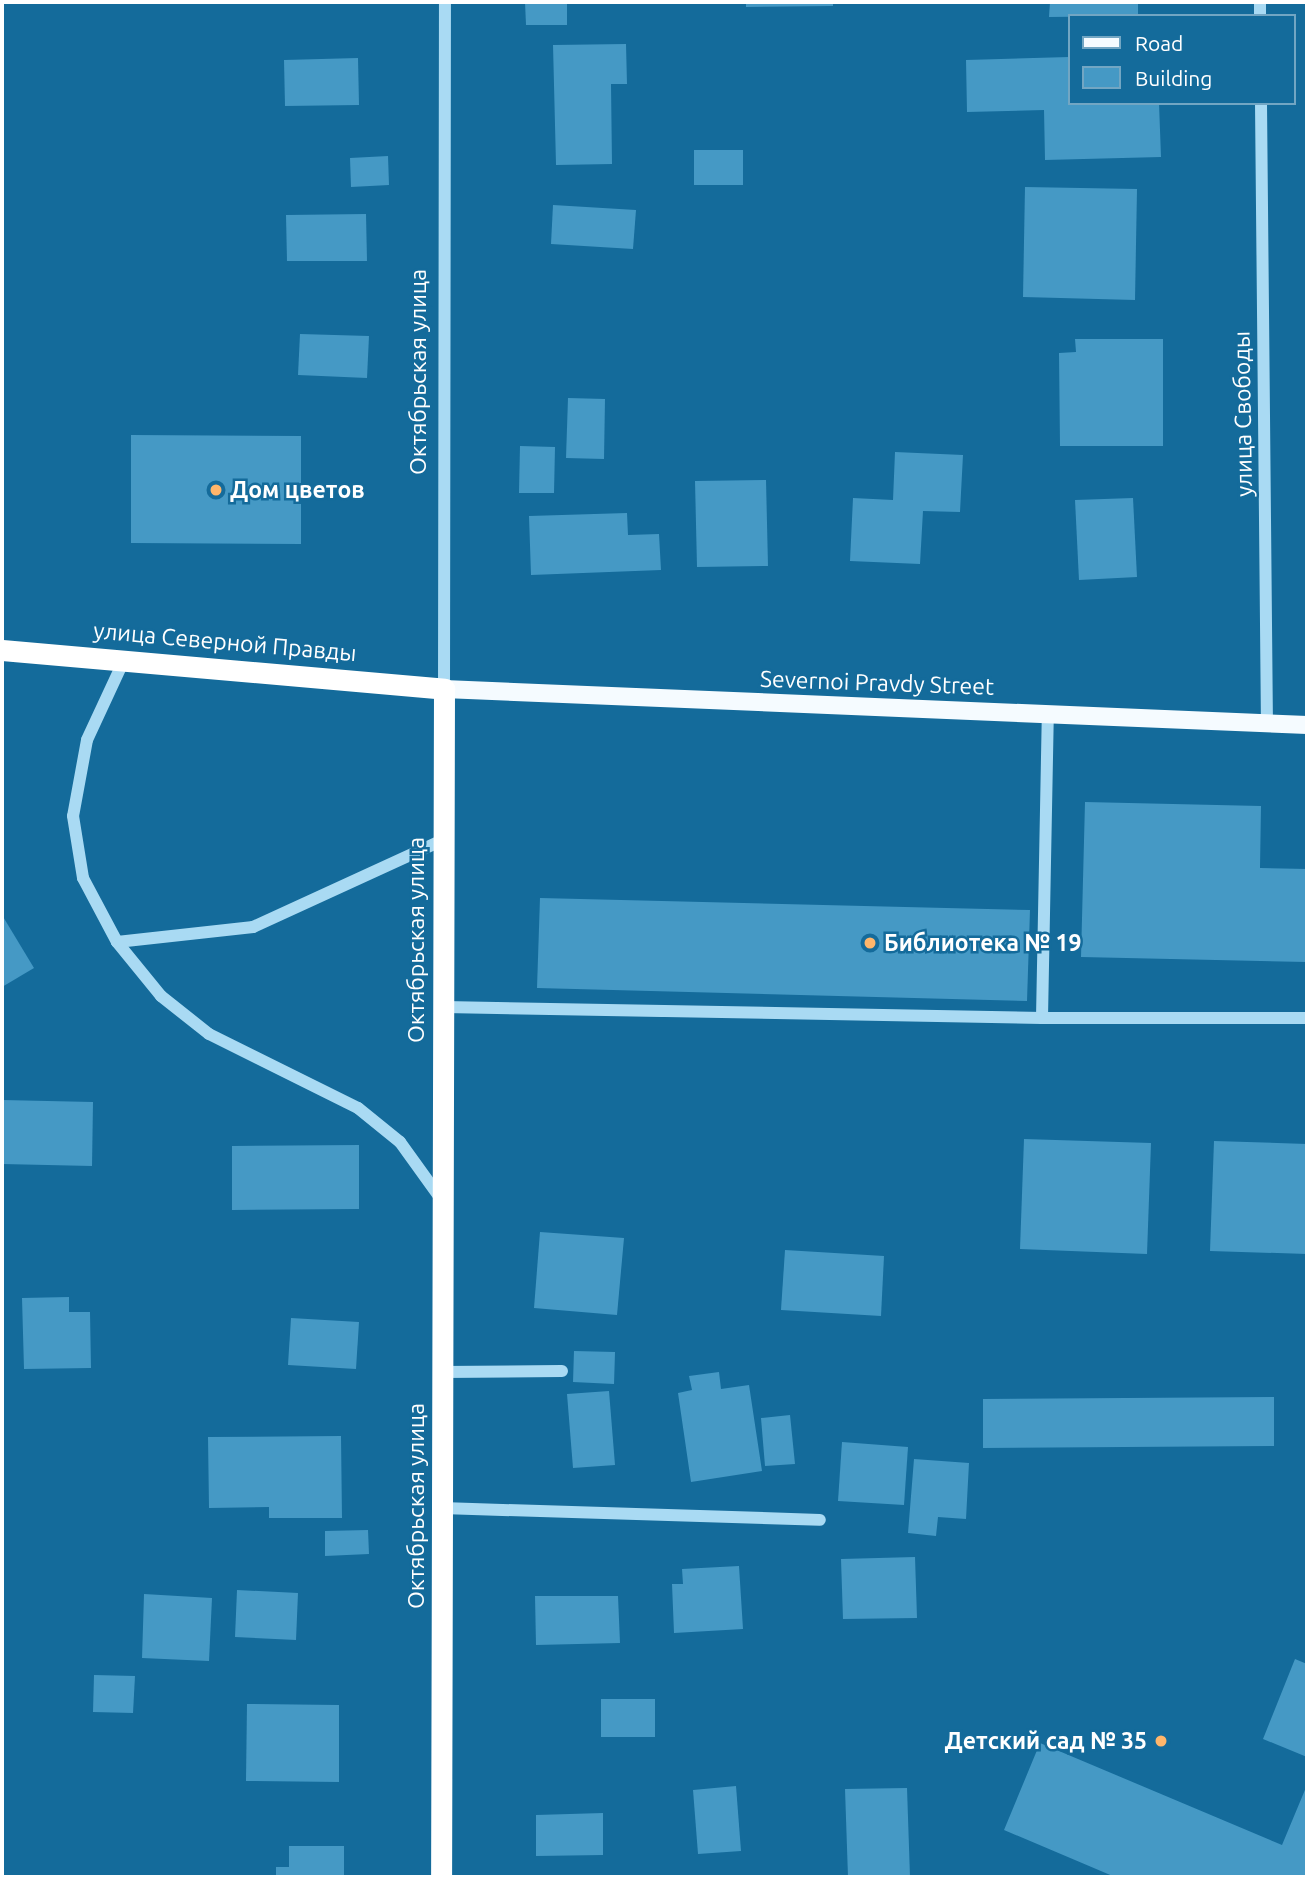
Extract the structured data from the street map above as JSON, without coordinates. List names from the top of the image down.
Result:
{
  "streets": {
    "highway": ["Октябрьская улица", "улица Северной Правды"],
    "main road": ["Severnoi Pravdy Street"],
    "street": ["улица Свободы"]
  },
  "crossings": [
    ["Октябрьская улица", "улица Северной Правды"],
    ["Октябрьская улица", "Severnoi Pravdy Street"],
    ["улица Свободы", "Severnoi Pravdy Street"],
    ["улица Северной Правды", "Severnoi Pravdy Street"]
  ],
  "places": ["Дом цветов", "Библиотека № 19", "Детский сад № 35"],
  "legend": ["Road", "Building"]
}
